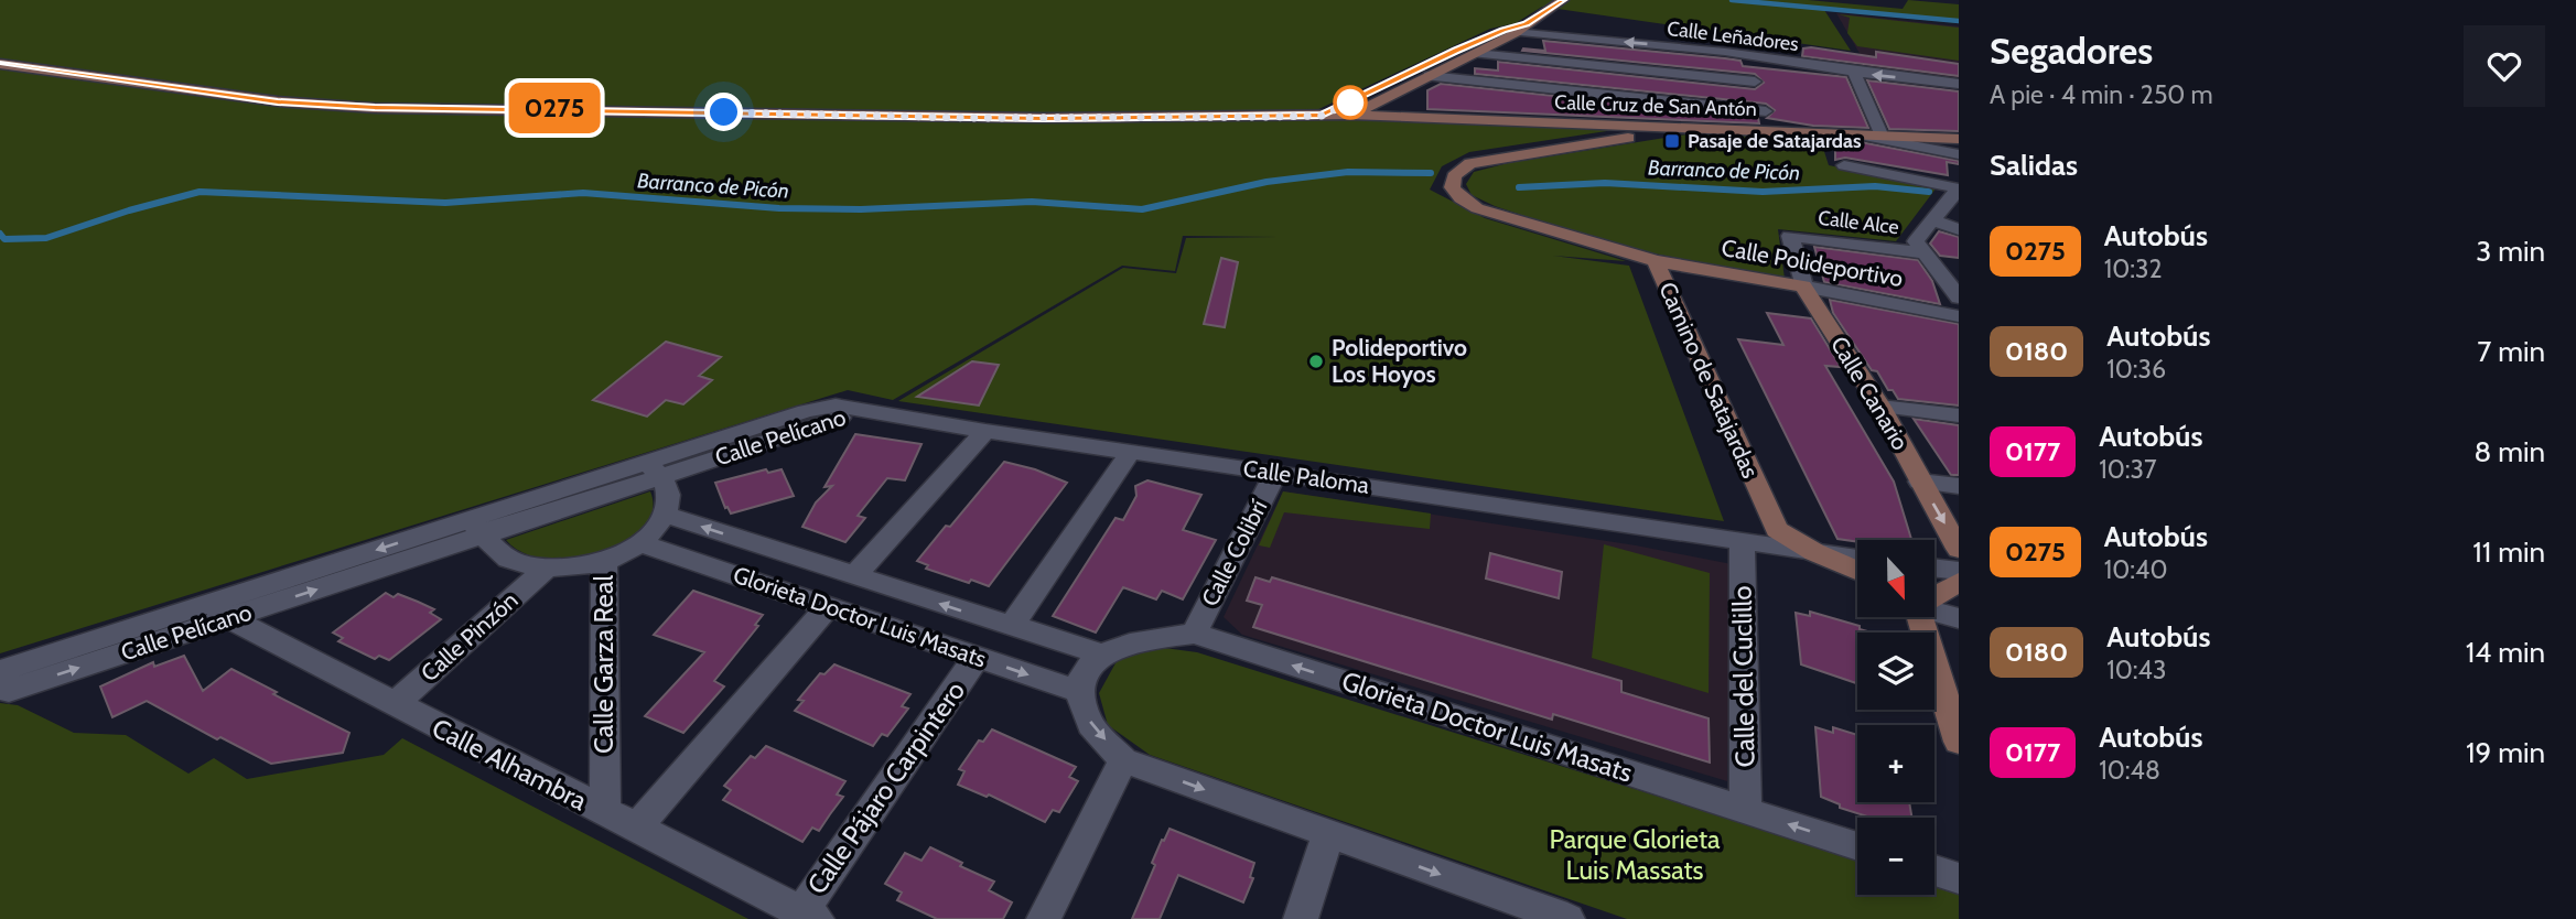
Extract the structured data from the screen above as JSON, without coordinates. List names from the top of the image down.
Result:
{
  "streets": {
    "street": [
      "Calle Leñadores",
      "Calle Cruz de San Antón",
      "Calle Alce",
      "Calle Polideportivo",
      "Camino de Satajardas",
      "Calle Canario",
      "Calle Pelícano",
      "Calle Paloma",
      "Calle Colibrí",
      "Glorieta Doctor Luis Masats",
      "Calle Pinzón",
      "Calle Garza Real",
      "Calle del Cuclillo",
      "Calle Alhambra",
      "Calle Pájaro Carpintero"
    ]
  },
  "crossings": [
    ["Calle Cruz de San Antón", "Camino de Satajardas"],
    ["Calle Alce", "Calle Canario"],
    ["Calle Polideportivo", "Camino de Satajardas"],
    ["Calle Polideportivo", "Calle Canario"],
    ["Camino de Satajardas", "Calle Paloma"],
    ["Calle Pelícano", "Calle Paloma"],
    ["Calle Pelícano", "Calle Alhambra"],
    ["Calle Paloma", "Calle Colibrí"],
    ["Calle Paloma", "Calle del Cuclillo"],
    ["Calle Colibrí", "Glorieta Doctor Luis Masats"],
    ["Glorieta Doctor Luis Masats", "Calle del Cuclillo"],
    ["Glorieta Doctor Luis Masats", "Calle Pájaro Carpintero"],
    ["Calle Pinzón", "Calle Alhambra"],
    ["Calle Garza Real", "Calle Alhambra"],
    ["Calle Alhambra", "Calle Pájaro Carpintero"]
  ],
  "water": ["Barranco de Picón"],
  "parks": ["Parque Glorieta Luis Massats"],
  "places": {
    "transit": ["Pasaje de Satajardas"],
    "other": ["Polideportivo Los Hoyos"]
  },
  "lines": ["bus line 0275"],
  "north": "bottom",
  "page": {
    "on_map": "0275",
    "heading": [
      ["Segadores", "A pie · 4 min · 250 m"],
      "Salidas"
    ],
    "list": [
      {
        "mark": "0275",
        "name": "Autobús",
        "note": "10:32",
        "value": "3 min"
      },
      {
        "mark": "0180",
        "name": "Autobús",
        "note": "10:36",
        "value": "7 min"
      },
      {
        "mark": "0177",
        "name": "Autobús",
        "note": "10:37",
        "value": "8 min"
      },
      {
        "mark": "0275",
        "name": "Autobús",
        "note": "10:40",
        "value": "11 min"
      },
      {
        "mark": "0180",
        "name": "Autobús",
        "note": "10:43",
        "value": "14 min"
      },
      {
        "mark": "0177",
        "name": "Autobús",
        "note": "10:48",
        "value": "19 min"
      }
    ],
    "map_buttons": ["+", "−"]
  }
}
